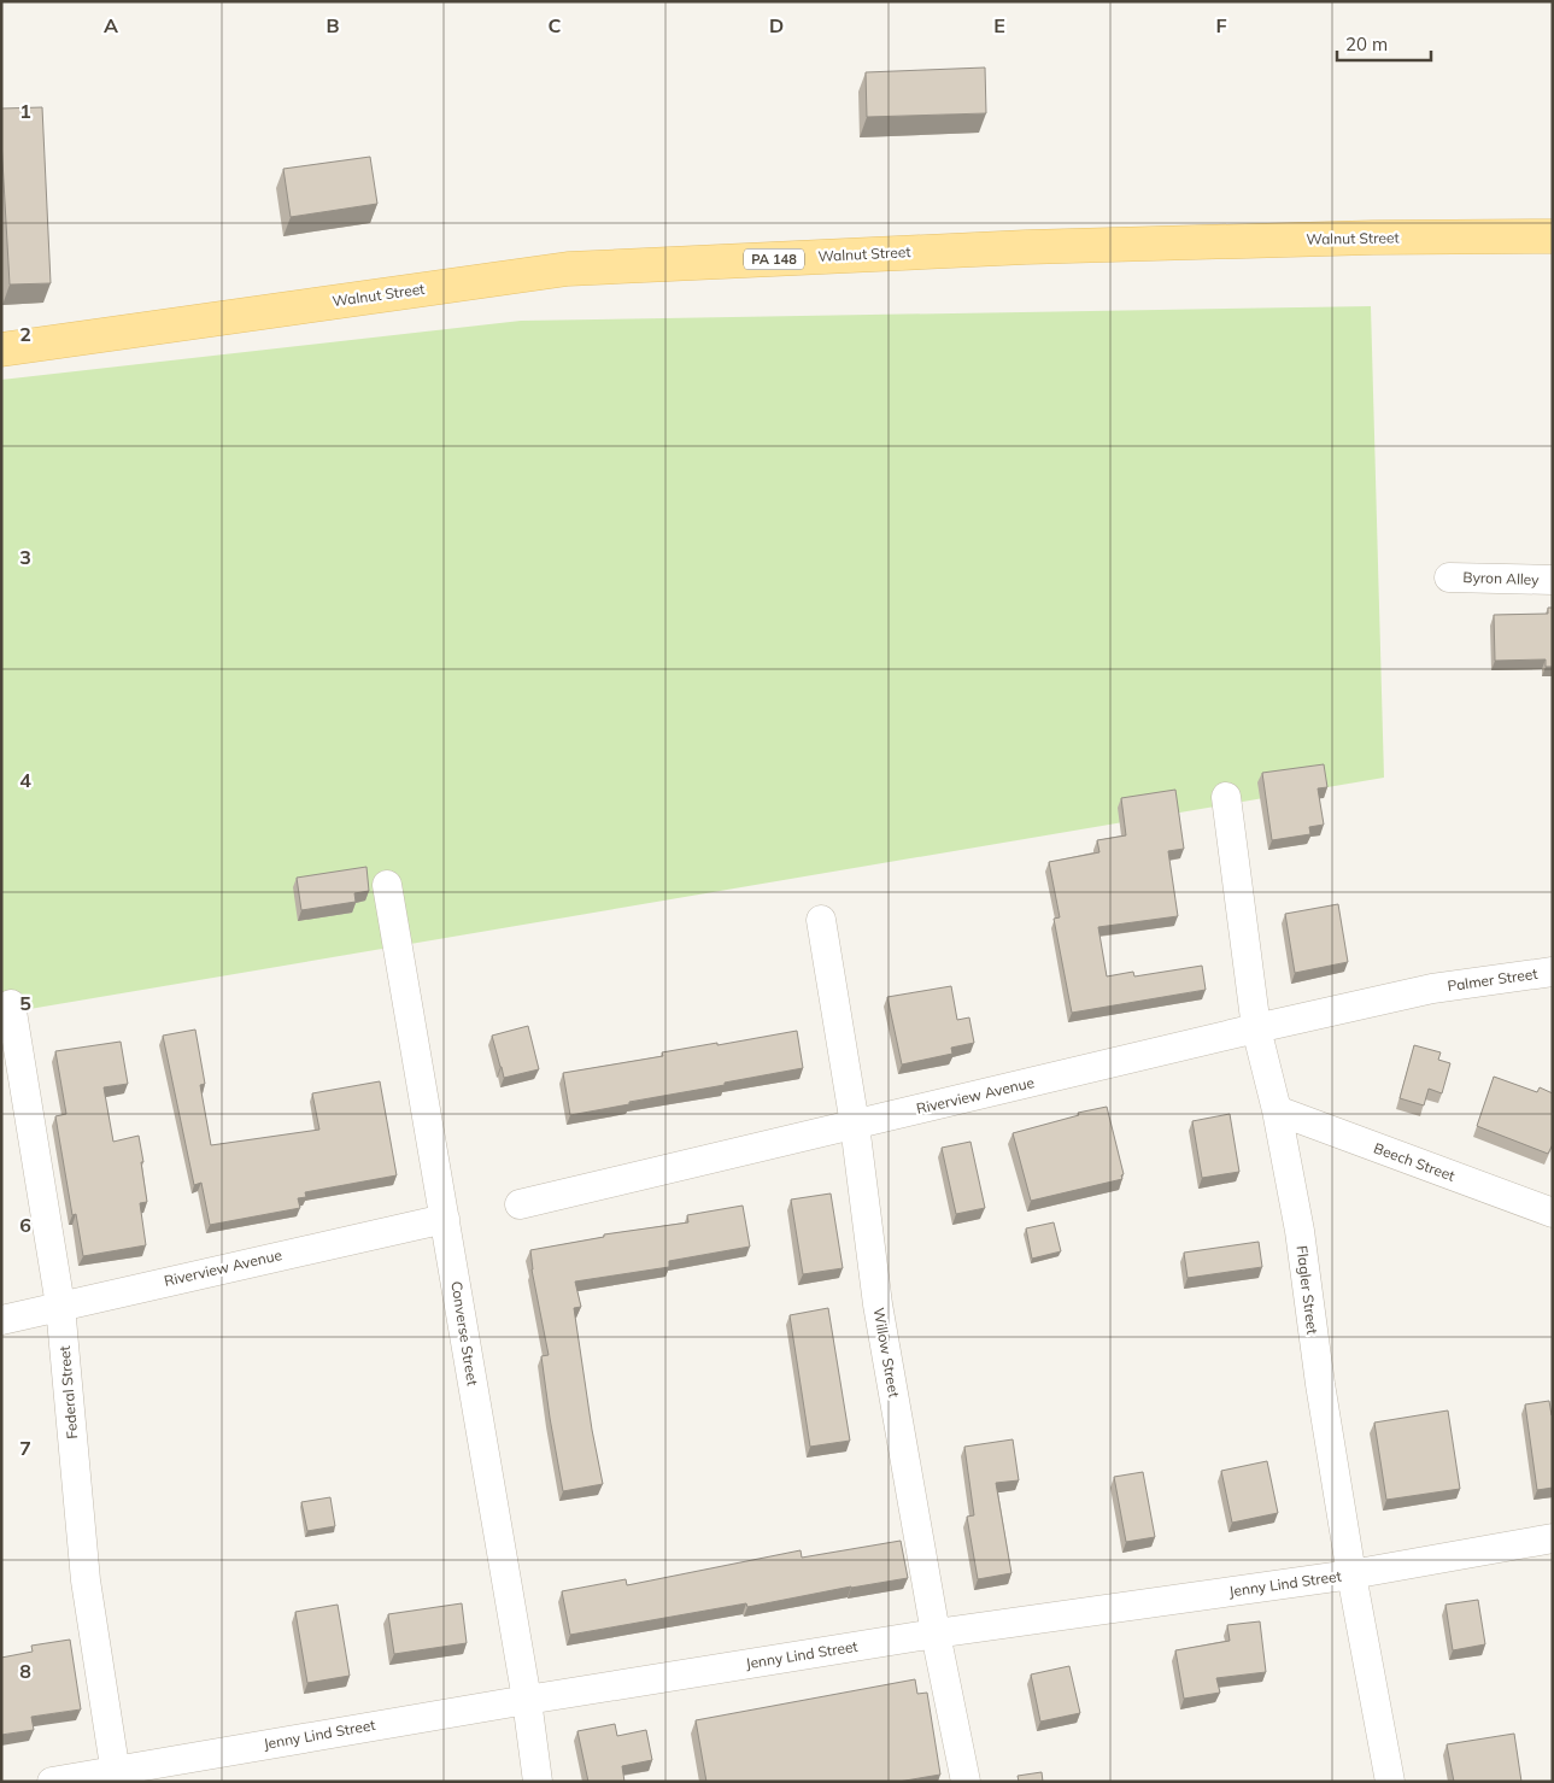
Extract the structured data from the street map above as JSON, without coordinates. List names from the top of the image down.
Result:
{
  "streets": {
    "main road": ["Walnut Street", "PA 148"],
    "street": [
      "Byron Alley",
      "Palmer Street",
      "Riverview Avenue",
      "Beech Street",
      "Flagler Street",
      "Converse Street",
      "Willow Street",
      "Federal Street",
      "Jenny Lind Street"
    ]
  },
  "crossings": [
    ["Palmer Street", "Riverview Avenue"],
    ["Riverview Avenue", "Flagler Street"],
    ["Riverview Avenue", "Converse Street"],
    ["Riverview Avenue", "Willow Street"],
    ["Riverview Avenue", "Federal Street"],
    ["Beech Street", "Flagler Street"],
    ["Flagler Street", "Jenny Lind Street"],
    ["Converse Street", "Jenny Lind Street"],
    ["Willow Street", "Jenny Lind Street"],
    ["Federal Street", "Jenny Lind Street"]
  ],
  "scale_bar": "20 m",
  "grid": {
    "columns": [
      "A",
      "B",
      "C",
      "D",
      "E",
      "F"
    ],
    "rows": [
      "1",
      "2",
      "3",
      "4",
      "5",
      "6",
      "7",
      "8"
    ]
  }
}
